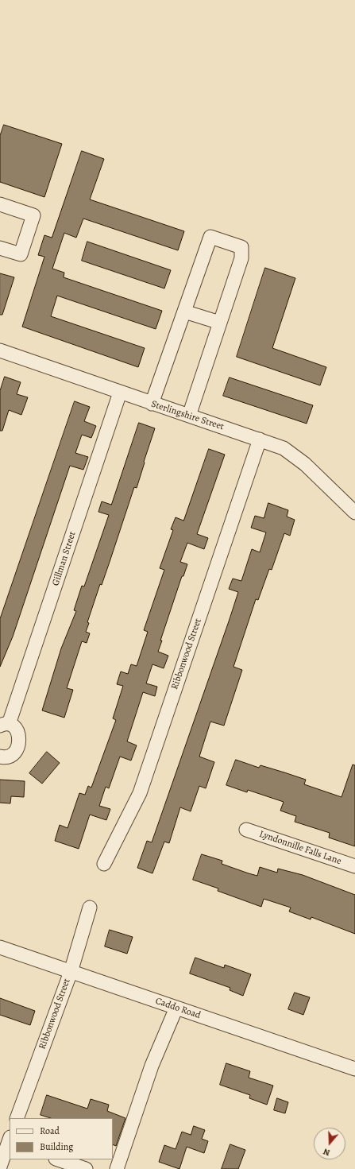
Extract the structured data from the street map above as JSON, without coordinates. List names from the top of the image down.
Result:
{
  "streets": {
    "street": [
      "Sterlingshire Street",
      "Gillman Street",
      "Ribbonwood Street",
      "Lyndonnille Falls Lane",
      "Caddo Road"
    ]
  },
  "crossings": [
    ["Sterlingshire Street", "Gillman Street"],
    ["Sterlingshire Street", "Ribbonwood Street"],
    ["Ribbonwood Street", "Caddo Road"]
  ],
  "legend": ["Road", "Building"],
  "north": "bottom"
}
